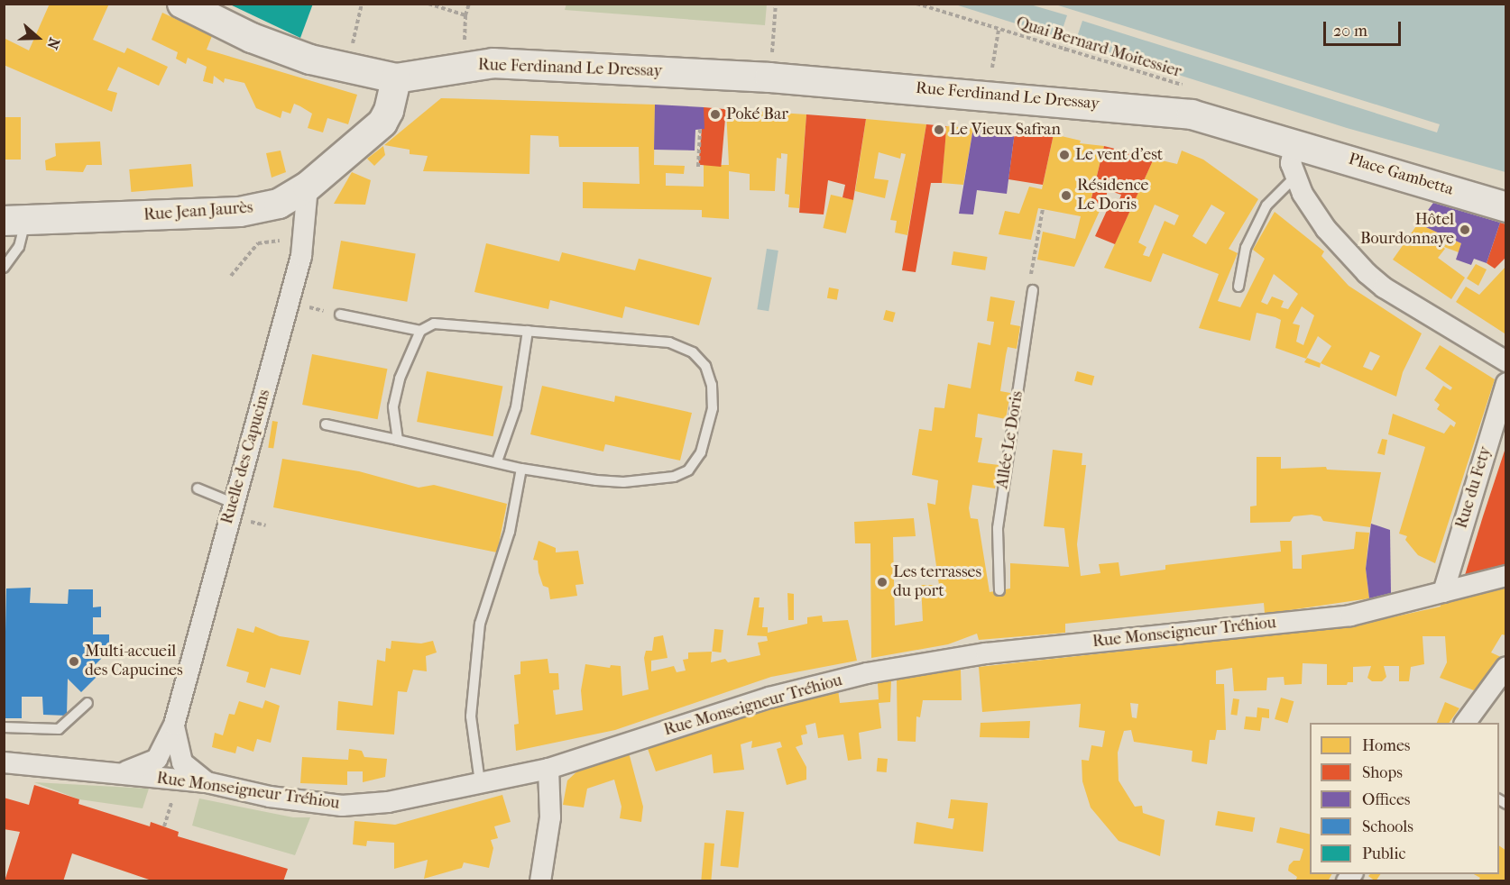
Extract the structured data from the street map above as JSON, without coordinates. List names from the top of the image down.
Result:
{
  "streets": {
    "main road": ["Rue Ferdinand Le Dressay", "Place Gambetta", "Rue Jean Jaurès"],
    "street": ["Ruelle des Capucins", "Rue du Fety", "Rue Monseigneur Tréhiou"],
    "lane": ["Allée Le Doris"],
    "path": ["Quai Bernard Moitessier"]
  },
  "crossings": [
    ["Rue Ferdinand Le Dressay", "Place Gambetta"],
    ["Rue Ferdinand Le Dressay", "Rue Jean Jaurès"],
    ["Rue Jean Jaurès", "Ruelle des Capucins"],
    ["Ruelle des Capucins", "Rue Monseigneur Tréhiou"],
    ["Rue du Fety", "Rue Monseigneur Tréhiou"]
  ],
  "places": [
    "Poké Bar",
    "Le Vieux Safran",
    "Le vent d'est",
    "Résidence Le Doris",
    "Hôtel Bourdonnaye",
    "Les terrasses du port",
    "Multi-accueil des Capucines"
  ],
  "legend": [
    "Homes",
    "Shops",
    "Offices",
    "Schools",
    "Public"
  ],
  "scale_bar": "20 m",
  "north": "right"
}
